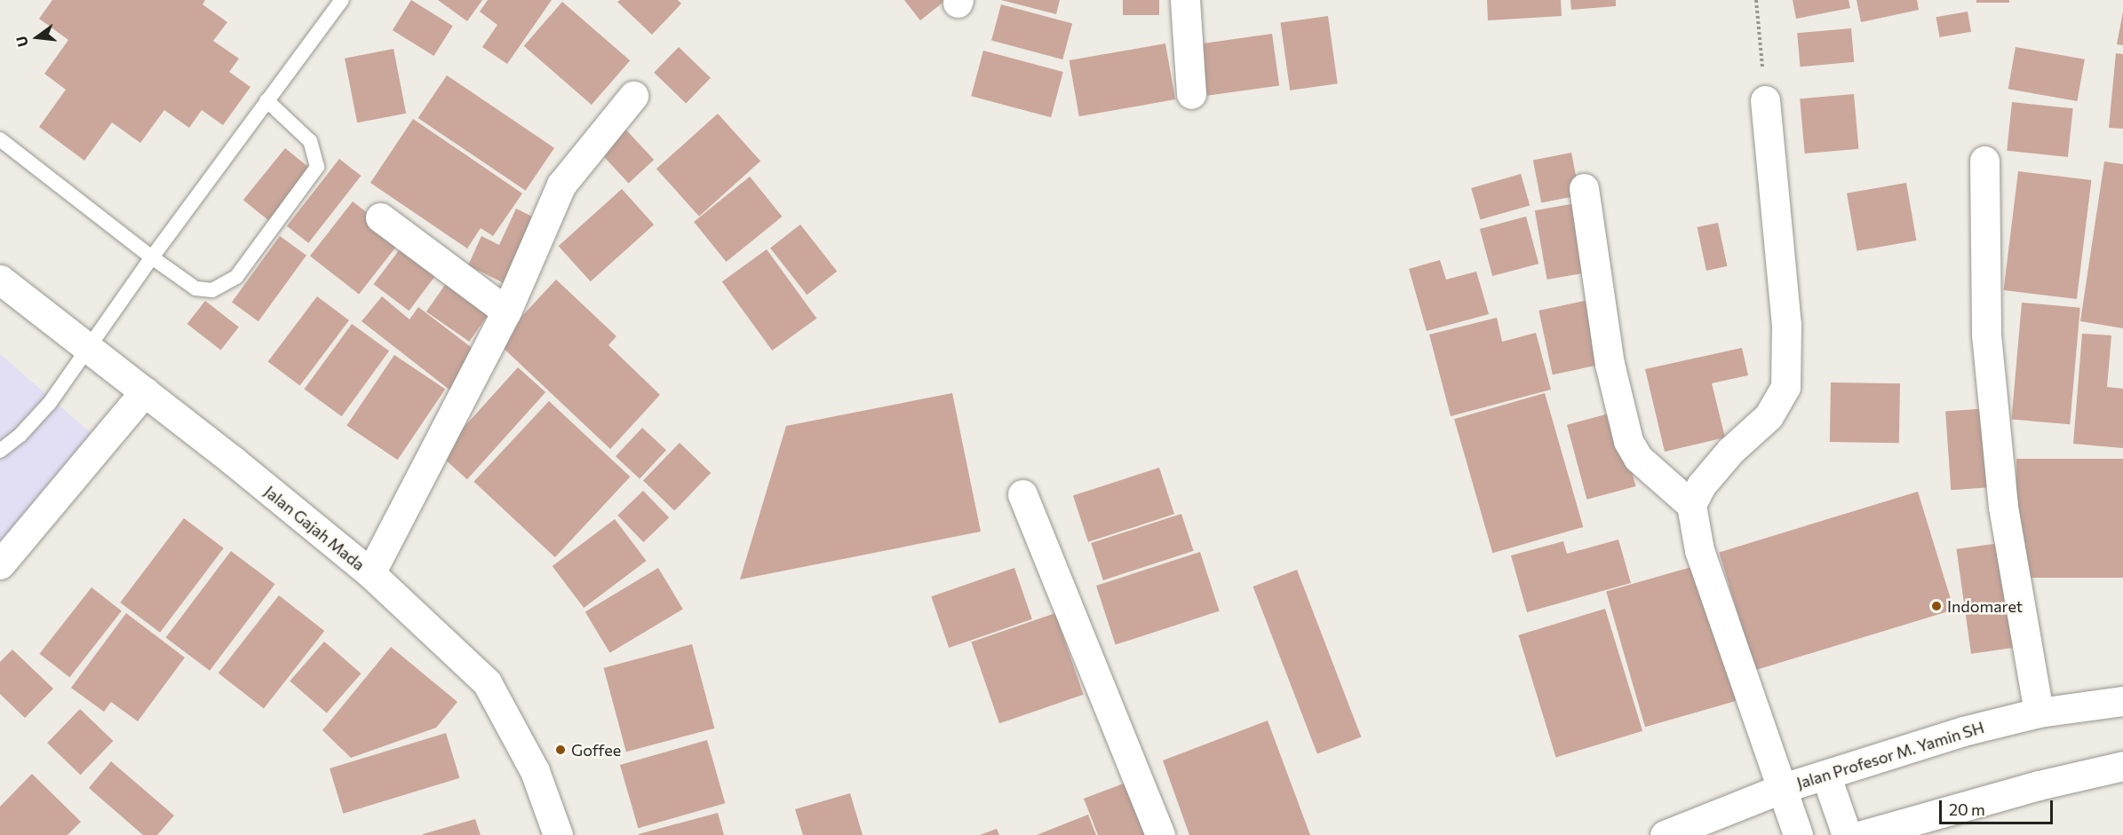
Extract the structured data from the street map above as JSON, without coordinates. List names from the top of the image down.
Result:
{
  "streets": {
    "main road": ["Jalan Gajah Mada", "Jalan Profesor M. Yamin SH"]
  },
  "places": ["Indomaret", "Goffee"],
  "scale_bar": "20 m",
  "north": "left"
}
